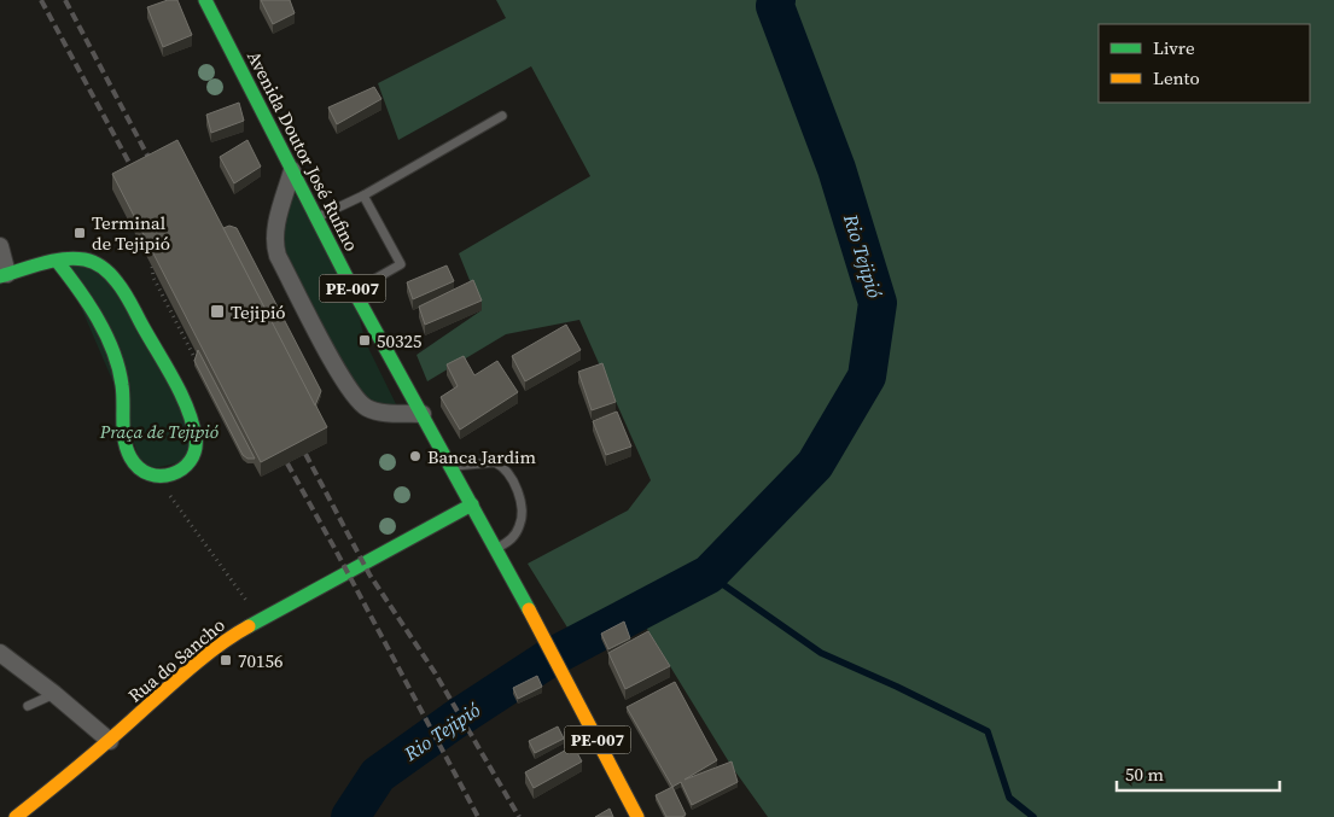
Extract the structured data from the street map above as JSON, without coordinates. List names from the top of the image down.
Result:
{
  "streets": {
    "street": ["Avenida Doutor José Rufino", "PE-007", "Rua do Sancho"]
  },
  "crossings": [
    ["Avenida Doutor José Rufino", "Rua do Sancho"]
  ],
  "water": ["Rio Tejipió"],
  "parks": ["Praça de Tejipió"],
  "places": {
    "transit": [
      "Terminal de Tejipió",
      "Tejipió",
      "50325",
      "70156"
    ],
    "other": ["Banca Jardim"]
  },
  "legend": ["Livre", "Lento"],
  "scale_bar": "50 m"
}
